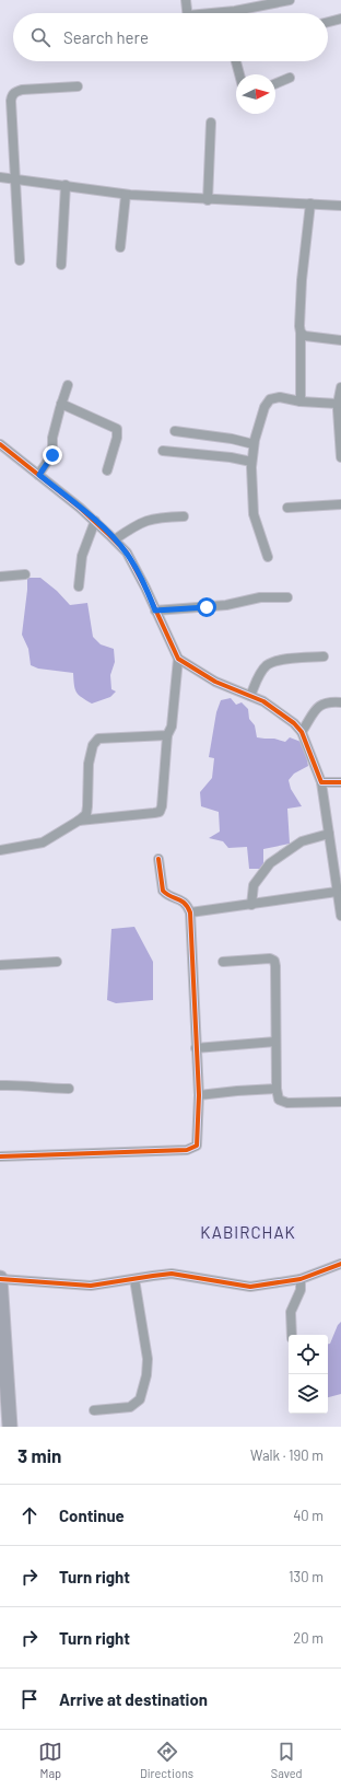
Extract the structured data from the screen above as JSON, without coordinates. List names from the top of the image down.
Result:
{
  "districts": ["KABIRCHAK"],
  "north": "right",
  "page": {
    "search": "Search here",
    "heading": ["3 min", "Walk · 190 m"],
    "list": [
      ["Continue", "40 m"],
      ["Turn right", "130 m"],
      ["Turn right", "20 m"],
      "Arrive at destination"
    ],
    "nav": ["Map", "Directions", "Saved"]
  }
}
